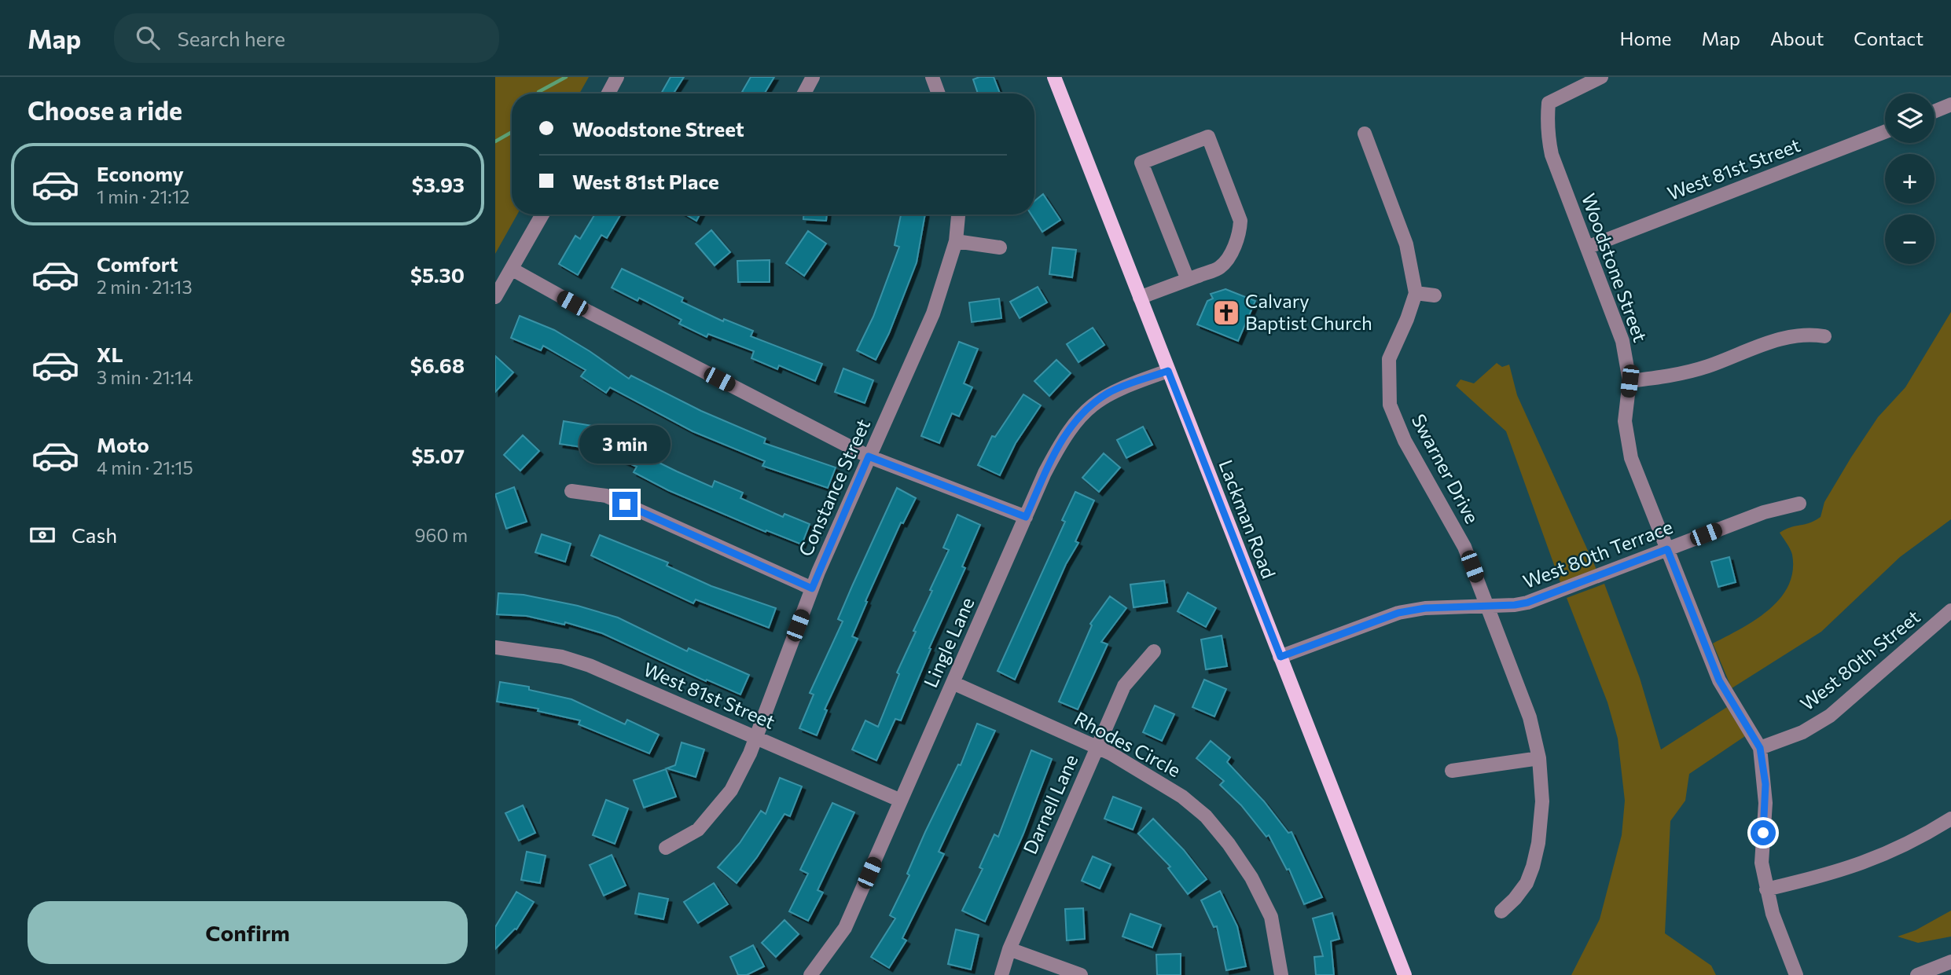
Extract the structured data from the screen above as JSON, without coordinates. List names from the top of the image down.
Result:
{
  "streets": {
    "main road": ["Lackman Road"],
    "street": [
      "West 81st Street",
      "Woodstone Street",
      "Swarner Drive",
      "Constance Street",
      "West 80th Terrace",
      "Lingle Lane",
      "West 80th Street",
      "Rhodes Circle",
      "Darnell Lane"
    ]
  },
  "crossings": [
    ["West 81st Street", "Woodstone Street"],
    ["West 81st Street", "Constance Street"],
    ["West 81st Street", "Lingle Lane"],
    ["Woodstone Street", "West 80th Terrace"],
    ["Woodstone Street", "West 80th Street"],
    ["Swarner Drive", "West 80th Terrace"],
    ["Lackman Road", "West 80th Terrace"],
    ["Lackman Road", "Lingle Lane"],
    ["Lingle Lane", "Rhodes Circle"],
    ["Rhodes Circle", "Darnell Lane"]
  ],
  "places": {
    "church": ["Calvary Baptist Church"]
  },
  "page": {
    "header": "Map",
    "search": "Search here",
    "nav": [
      "Home",
      "Map",
      "About",
      "Contact"
    ],
    "heading": "Choose a ride",
    "map_buttons": ["+", "−"],
    "banner": ["Woodstone Street", "West 81st Place"],
    "list": [
      {
        "name": "Economy",
        "note": "1 min · 21:12",
        "value": "$3.93"
      },
      {
        "name": "Comfort",
        "note": "2 min · 21:13",
        "value": "$5.30"
      },
      {
        "name": "XL",
        "note": "3 min · 21:14",
        "value": "$6.68"
      },
      {
        "name": "Moto",
        "note": "4 min · 21:15",
        "value": "$5.07"
      }
    ],
    "bubble": "3 min",
    "pay": ["Cash", "960 m"],
    "buttons": "Confirm"
  }
}
